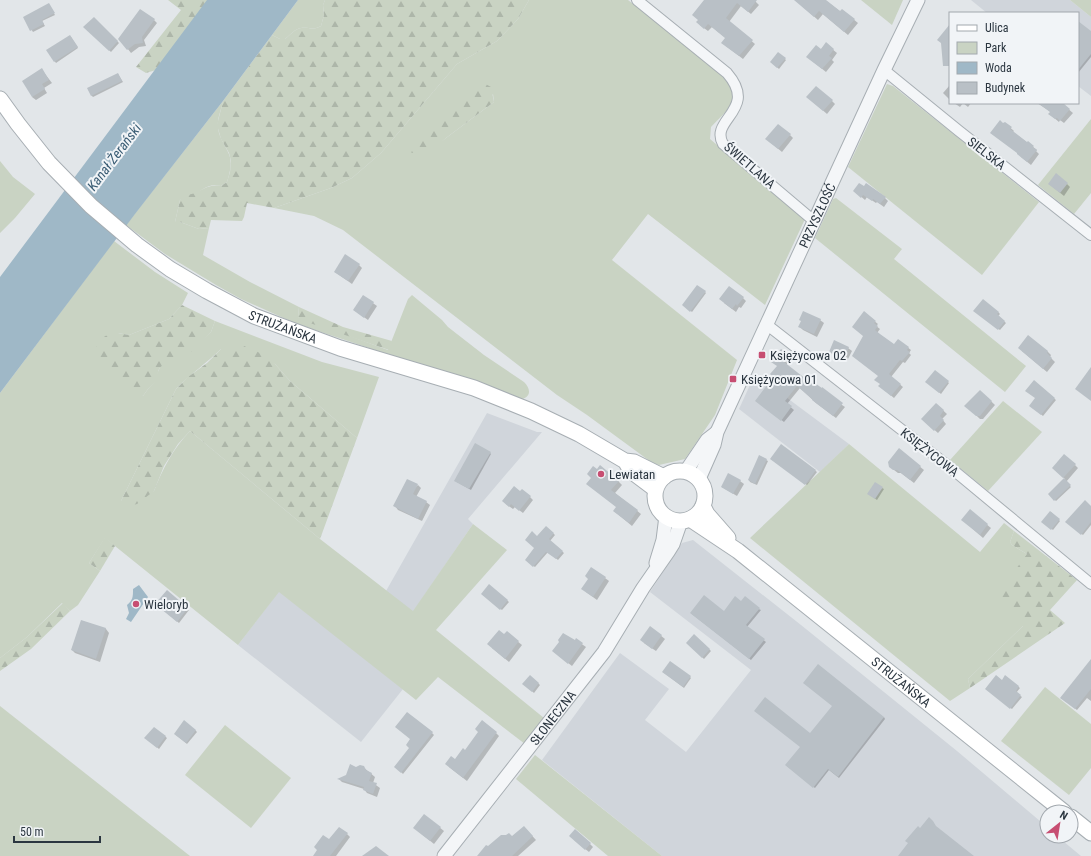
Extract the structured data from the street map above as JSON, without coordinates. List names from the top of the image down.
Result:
{
  "streets": {
    "main road": ["STRUŻAŃSKA"],
    "street": [
      "SIELSKA",
      "ŚWIETLANA",
      "PRZYSZŁOŚĆ",
      "KSIĘŻYCOWA",
      "SŁONECZNA"
    ]
  },
  "crossings": [
    ["SIELSKA", "PRZYSZŁOŚĆ"],
    ["ŚWIETLANA", "PRZYSZŁOŚĆ"],
    ["PRZYSZŁOŚĆ", "STRUŻAŃSKA"],
    ["PRZYSZŁOŚĆ", "KSIĘŻYCOWA"],
    ["PRZYSZŁOŚĆ", "SŁONECZNA"],
    ["STRUŻAŃSKA", "SŁONECZNA"]
  ],
  "water": ["Kanał Żerański"],
  "places": {
    "transit": ["Księżycowa 02", "Księżycowa 01"],
    "other": ["Lewiatan", "Wieloryb"]
  },
  "legend": [
    "Ulica",
    "Park",
    "Woda",
    "Budynek"
  ],
  "scale_bar": "50 m",
  "north": "top right"
}
